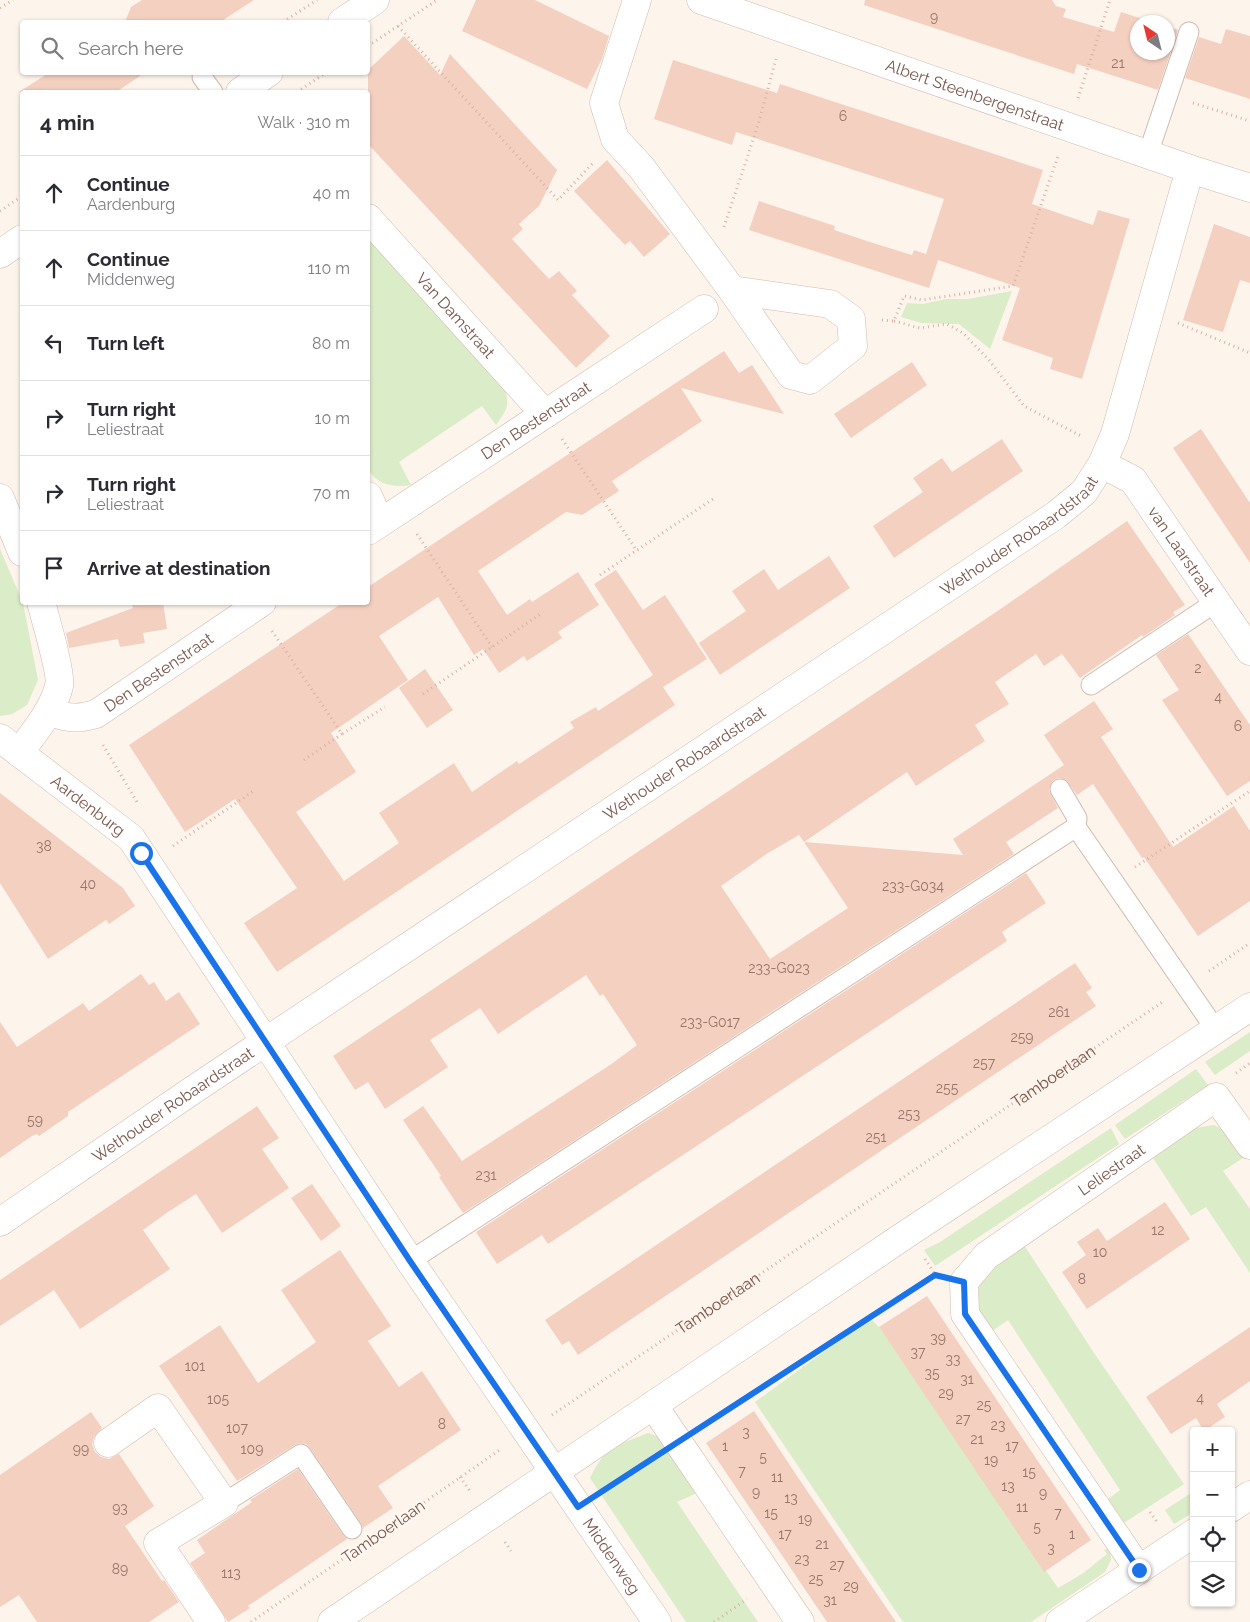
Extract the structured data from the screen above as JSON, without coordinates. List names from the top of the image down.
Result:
{
  "streets": {
    "street": [
      "Albert Steenbergenstraat",
      "Van Damstraat",
      "Den Bestenstraat",
      "Wethouder Robaardstraat",
      "van Laarstraat",
      "Aardenburg",
      "Tamboerlaan",
      "Leliestraat",
      "Middenweg"
    ]
  },
  "crossings": [
    ["Albert Steenbergenstraat", "Wethouder Robaardstraat"],
    ["Van Damstraat", "Den Bestenstraat"],
    ["Den Bestenstraat", "Aardenburg"],
    ["Wethouder Robaardstraat", "van Laarstraat"],
    ["Wethouder Robaardstraat", "Aardenburg"],
    ["Wethouder Robaardstraat", "Middenweg"],
    ["Aardenburg", "Middenweg"],
    ["Tamboerlaan", "Middenweg"]
  ],
  "house_numbers": [
    "9",
    "21",
    "6",
    "2",
    "4",
    "6",
    "38",
    "40",
    "233-G034",
    "233-G023",
    "261",
    "233-G017",
    "259",
    "257",
    "255",
    "253",
    "59",
    "251",
    "231",
    "12",
    "10",
    "8",
    "39",
    "37",
    "33",
    "101",
    "35",
    "31",
    "29",
    "4",
    "105",
    "25",
    "27",
    "8",
    "23",
    "107",
    "3",
    "21",
    "1",
    "17",
    "99",
    "109",
    "5",
    "19",
    "7",
    "15",
    "11",
    "13",
    "9",
    "9",
    "13",
    "11",
    "93",
    "15",
    "7",
    "19",
    "5",
    "17",
    "1",
    "21",
    "3",
    "23",
    "27",
    "89",
    "113",
    "25",
    "29",
    "31"
  ],
  "north": "top left",
  "page": {
    "search": "Search here",
    "heading": ["4 min", "Walk · 310 m"],
    "list": [
      ["Continue", "Aardenburg", "40 m"],
      ["Continue", "Middenweg", "110 m"],
      ["Turn left", "80 m"],
      ["Turn right", "Leliestraat", "10 m"],
      ["Turn right", "Leliestraat", "70 m"],
      "Arrive at destination"
    ],
    "map_buttons": ["+", "−"]
  }
}
